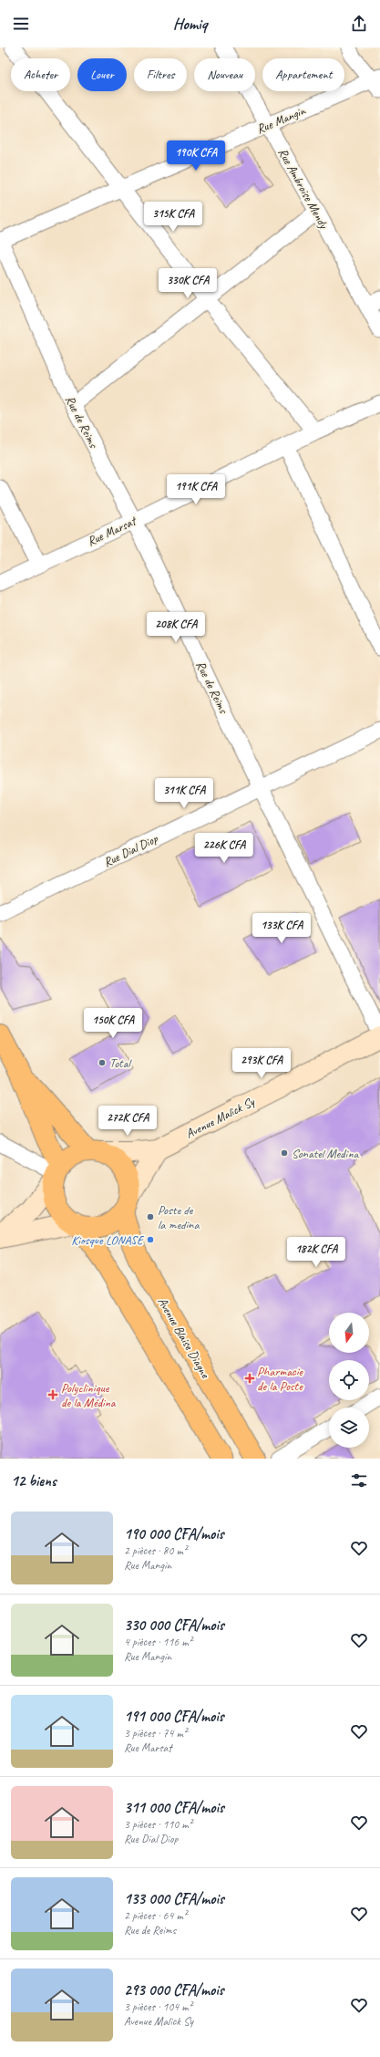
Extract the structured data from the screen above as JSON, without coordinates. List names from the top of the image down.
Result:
{
  "streets": {
    "main road": ["Avenue Malick Sy", "Avenue Blaise Diagne"],
    "street": [
      "Rue Mangin",
      "Rue Ambroise Mendy",
      "Rue de Reims",
      "Rue Marsat",
      "Rue Dial Diop"
    ]
  },
  "crossings": [
    ["Rue Mangin", "Rue Ambroise Mendy"],
    ["Rue Mangin", "Rue de Reims"],
    ["Rue de Reims", "Rue Marsat"],
    ["Rue de Reims", "Rue Dial Diop"],
    ["Avenue Malick Sy", "Avenue Blaise Diagne"]
  ],
  "places": {
    "other": [
      "Total",
      "Sonatel Medina",
      "Poste de la medina",
      "Kiosque LONASE"
    ],
    "health": ["Pharmacie de la Poste", "Polyclinique de la Médina"]
  },
  "north": "bottom",
  "page": {
    "header": "Homiq",
    "chip": [
      "Acheter",
      "Louer",
      "Filtres",
      "Nouveau",
      "Appartement"
    ],
    "price": [
      "190K CFA",
      "315K CFA",
      "330K CFA",
      "191K CFA",
      "208K CFA",
      "311K CFA",
      "226K CFA",
      "133K CFA",
      "150K CFA",
      "293K CFA",
      "272K CFA",
      "182K CFA"
    ],
    "heading": "12 biens",
    "list": [
      {
        "name": "190 000 CFA/mois",
        "note": "2 pièces · 80 m² · Rue Mangin"
      },
      {
        "name": "330 000 CFA/mois",
        "note": "4 pièces · 116 m² · Rue Mangin"
      },
      {
        "name": "191 000 CFA/mois",
        "note": "3 pièces · 74 m² · Rue Marsat"
      },
      {
        "name": "311 000 CFA/mois",
        "note": "3 pièces · 110 m² · Rue Dial Diop"
      },
      {
        "name": "133 000 CFA/mois",
        "note": "2 pièces · 64 m² · Rue de Reims"
      },
      {
        "name": "293 000 CFA/mois",
        "note": "3 pièces · 104 m² · Avenue Malick Sy"
      }
    ]
  }
}
